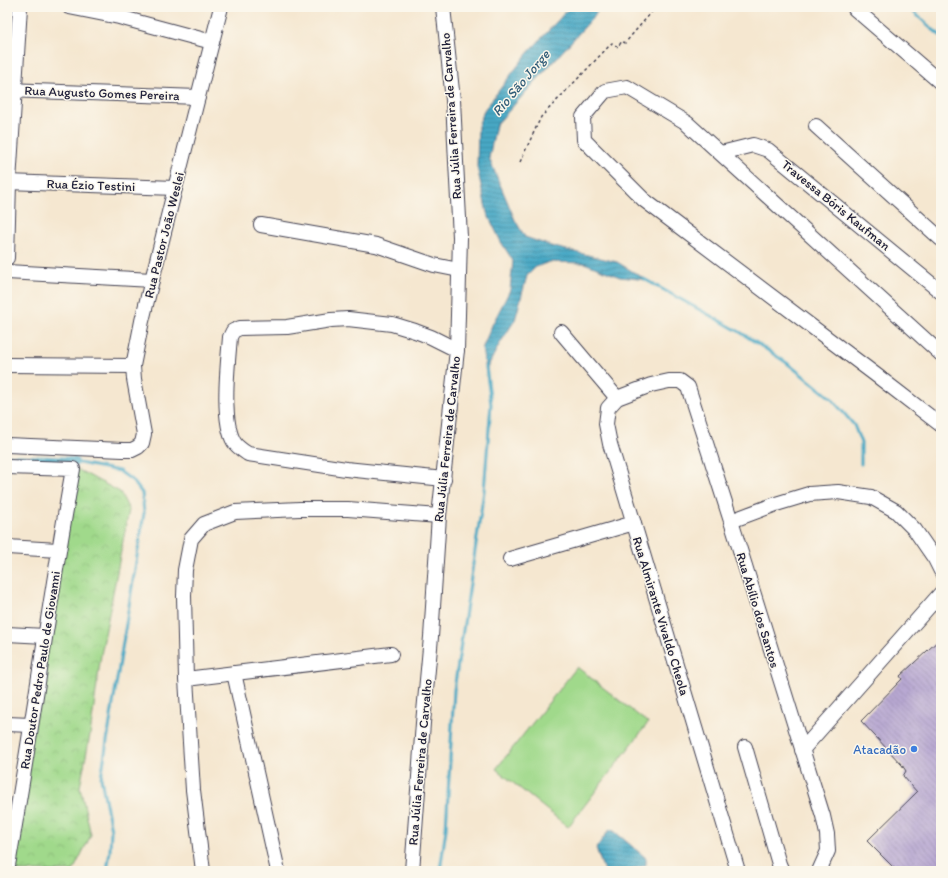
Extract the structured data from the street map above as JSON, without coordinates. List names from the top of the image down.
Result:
{
  "streets": {
    "street": [
      "Rua Augusto Gomes Pereira",
      "Rua Júlia Ferreira de Carvalho",
      "Rua Ézio Testini",
      "Travessa Bóris Kaufman",
      "Rua Pastor João Weslei",
      "Rua Abílio dos Santos",
      "Rua Almirante Vivaldo Cheola",
      "Rua Doutor Pedro Paulo de Giovanni"
    ]
  },
  "crossings": [
    ["Rua Augusto Gomes Pereira", "Rua Pastor João Weslei"],
    ["Rua Ézio Testini", "Rua Pastor João Weslei"],
    ["Rua Abílio dos Santos", "Rua Almirante Vivaldo Cheola"]
  ],
  "water": ["Rio São Jorge"],
  "places": ["Atacadão"]
}
